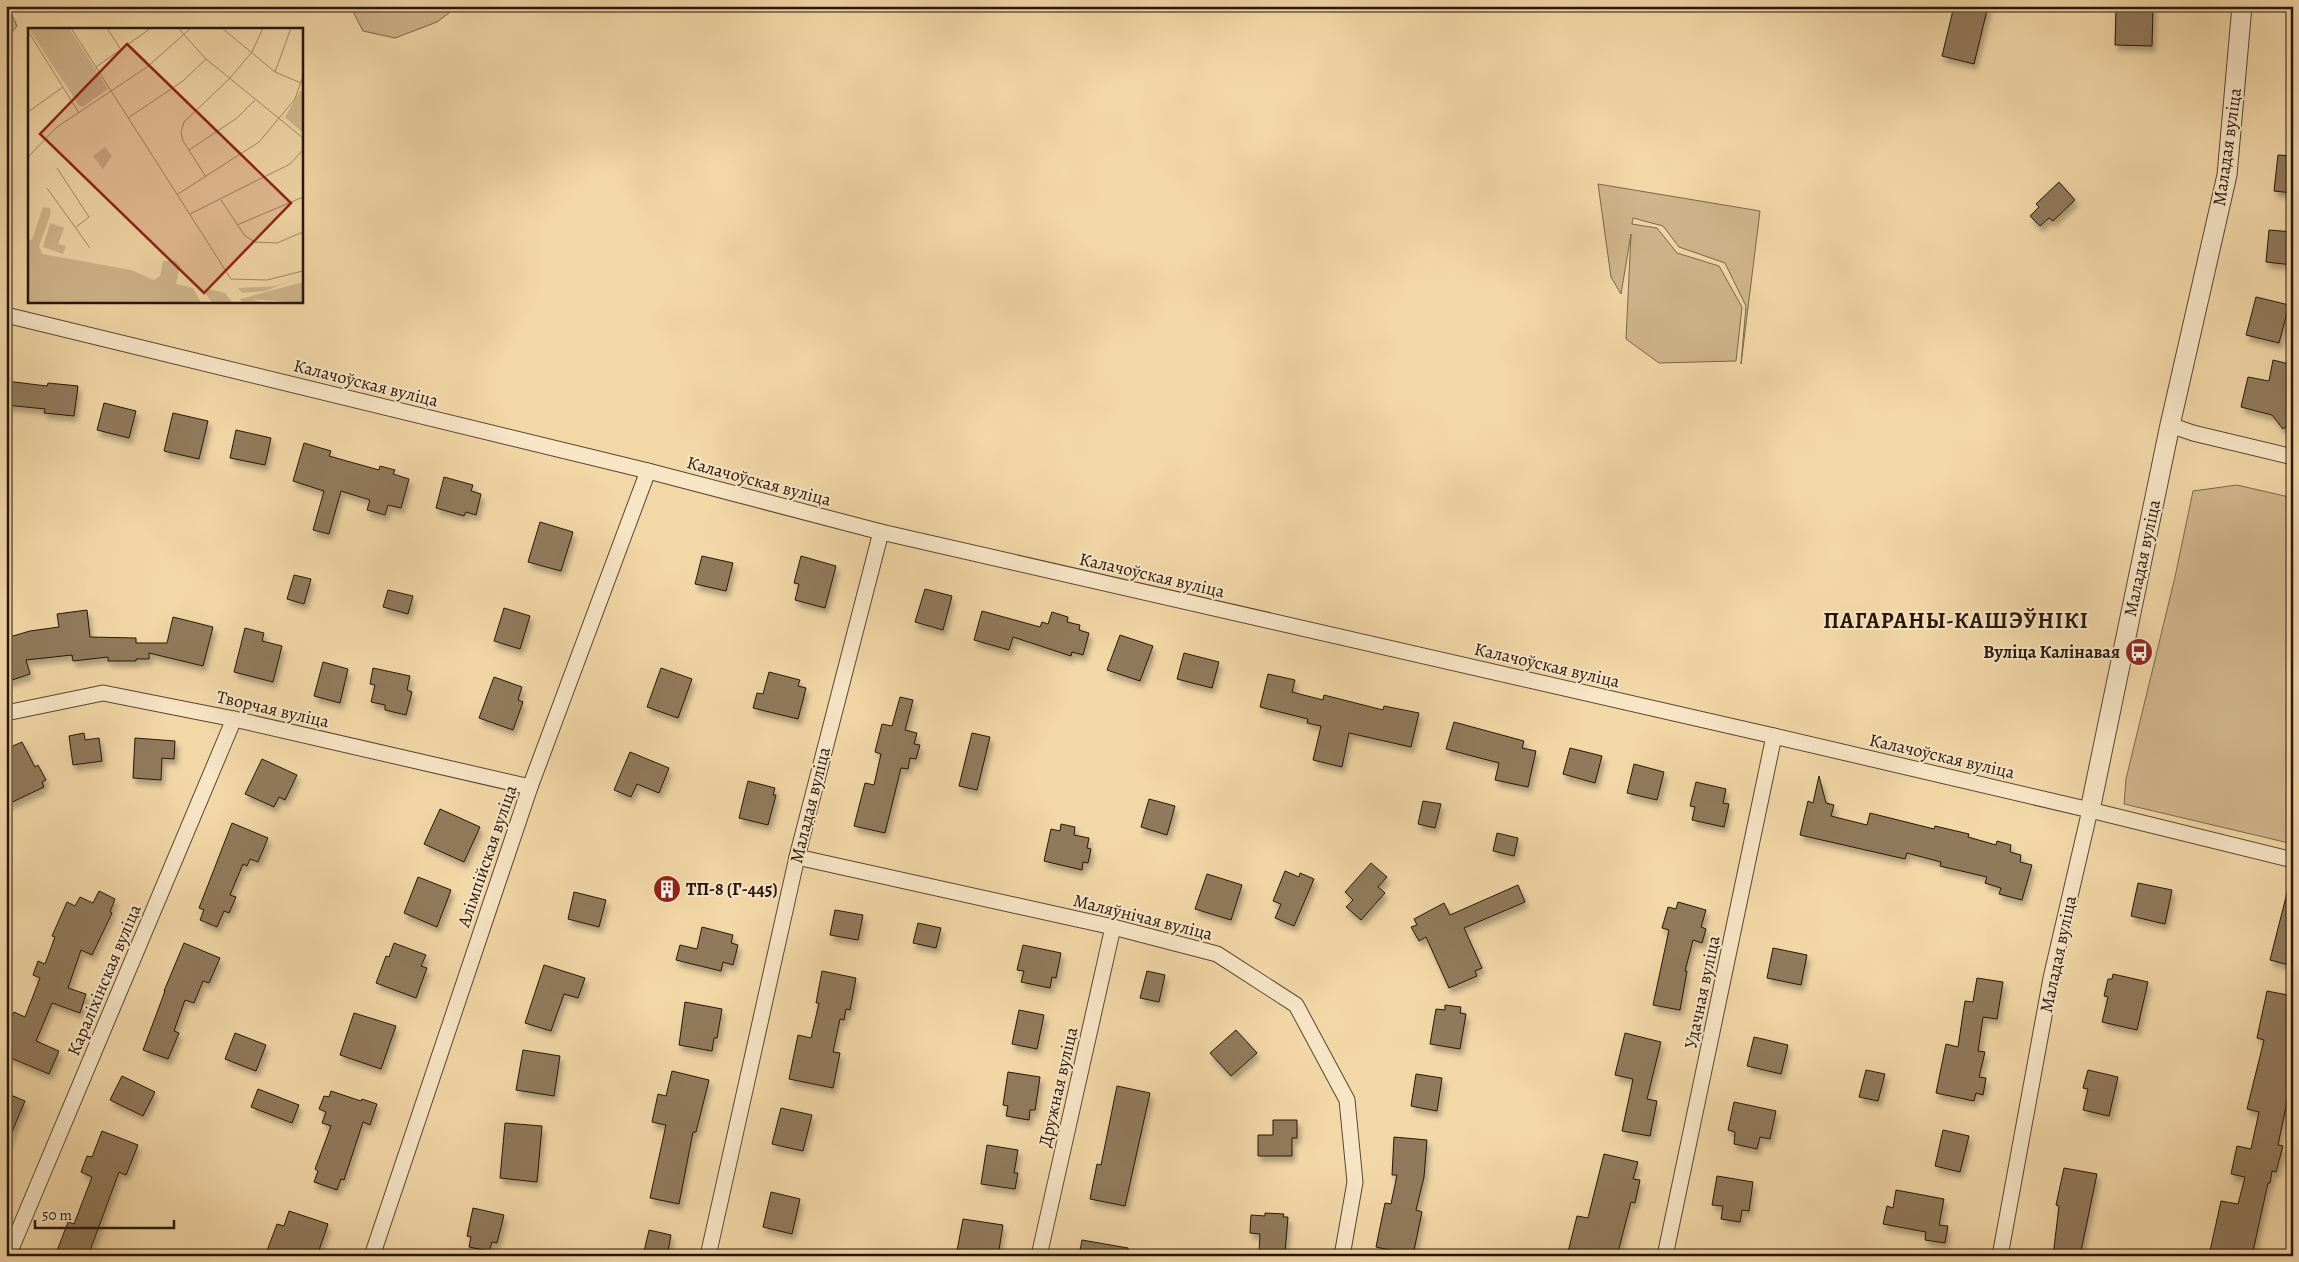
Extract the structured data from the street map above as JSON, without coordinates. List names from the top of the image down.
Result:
{
  "streets": {
    "street": [
      "Маладая вуліца",
      "Калачоўская вуліца",
      "Творчая вуліца",
      "Алімпійская вуліца",
      "Маляўнічая вуліца",
      "Караліхінская вуліца",
      "Удачная вуліца",
      "Дружная вуліца"
    ]
  },
  "crossings": [
    ["Маладая вуліца", "Калачоўская вуліца"],
    ["Маладая вуліца", "Маляўнічая вуліца"],
    ["Калачоўская вуліца", "Алімпійская вуліца"],
    ["Калачоўская вуліца", "Удачная вуліца"],
    ["Творчая вуліца", "Алімпійская вуліца"],
    ["Творчая вуліца", "Караліхінская вуліца"],
    ["Маляўнічая вуліца", "Дружная вуліца"]
  ],
  "districts": ["ПАГАРАНЫ-КАШЭЎНІКІ"],
  "places": {
    "bus stop": ["Вуліца Калінавая"],
    "building": ["ТП-8 (Г-445)"]
  },
  "scale_bar": "50 m"
}
